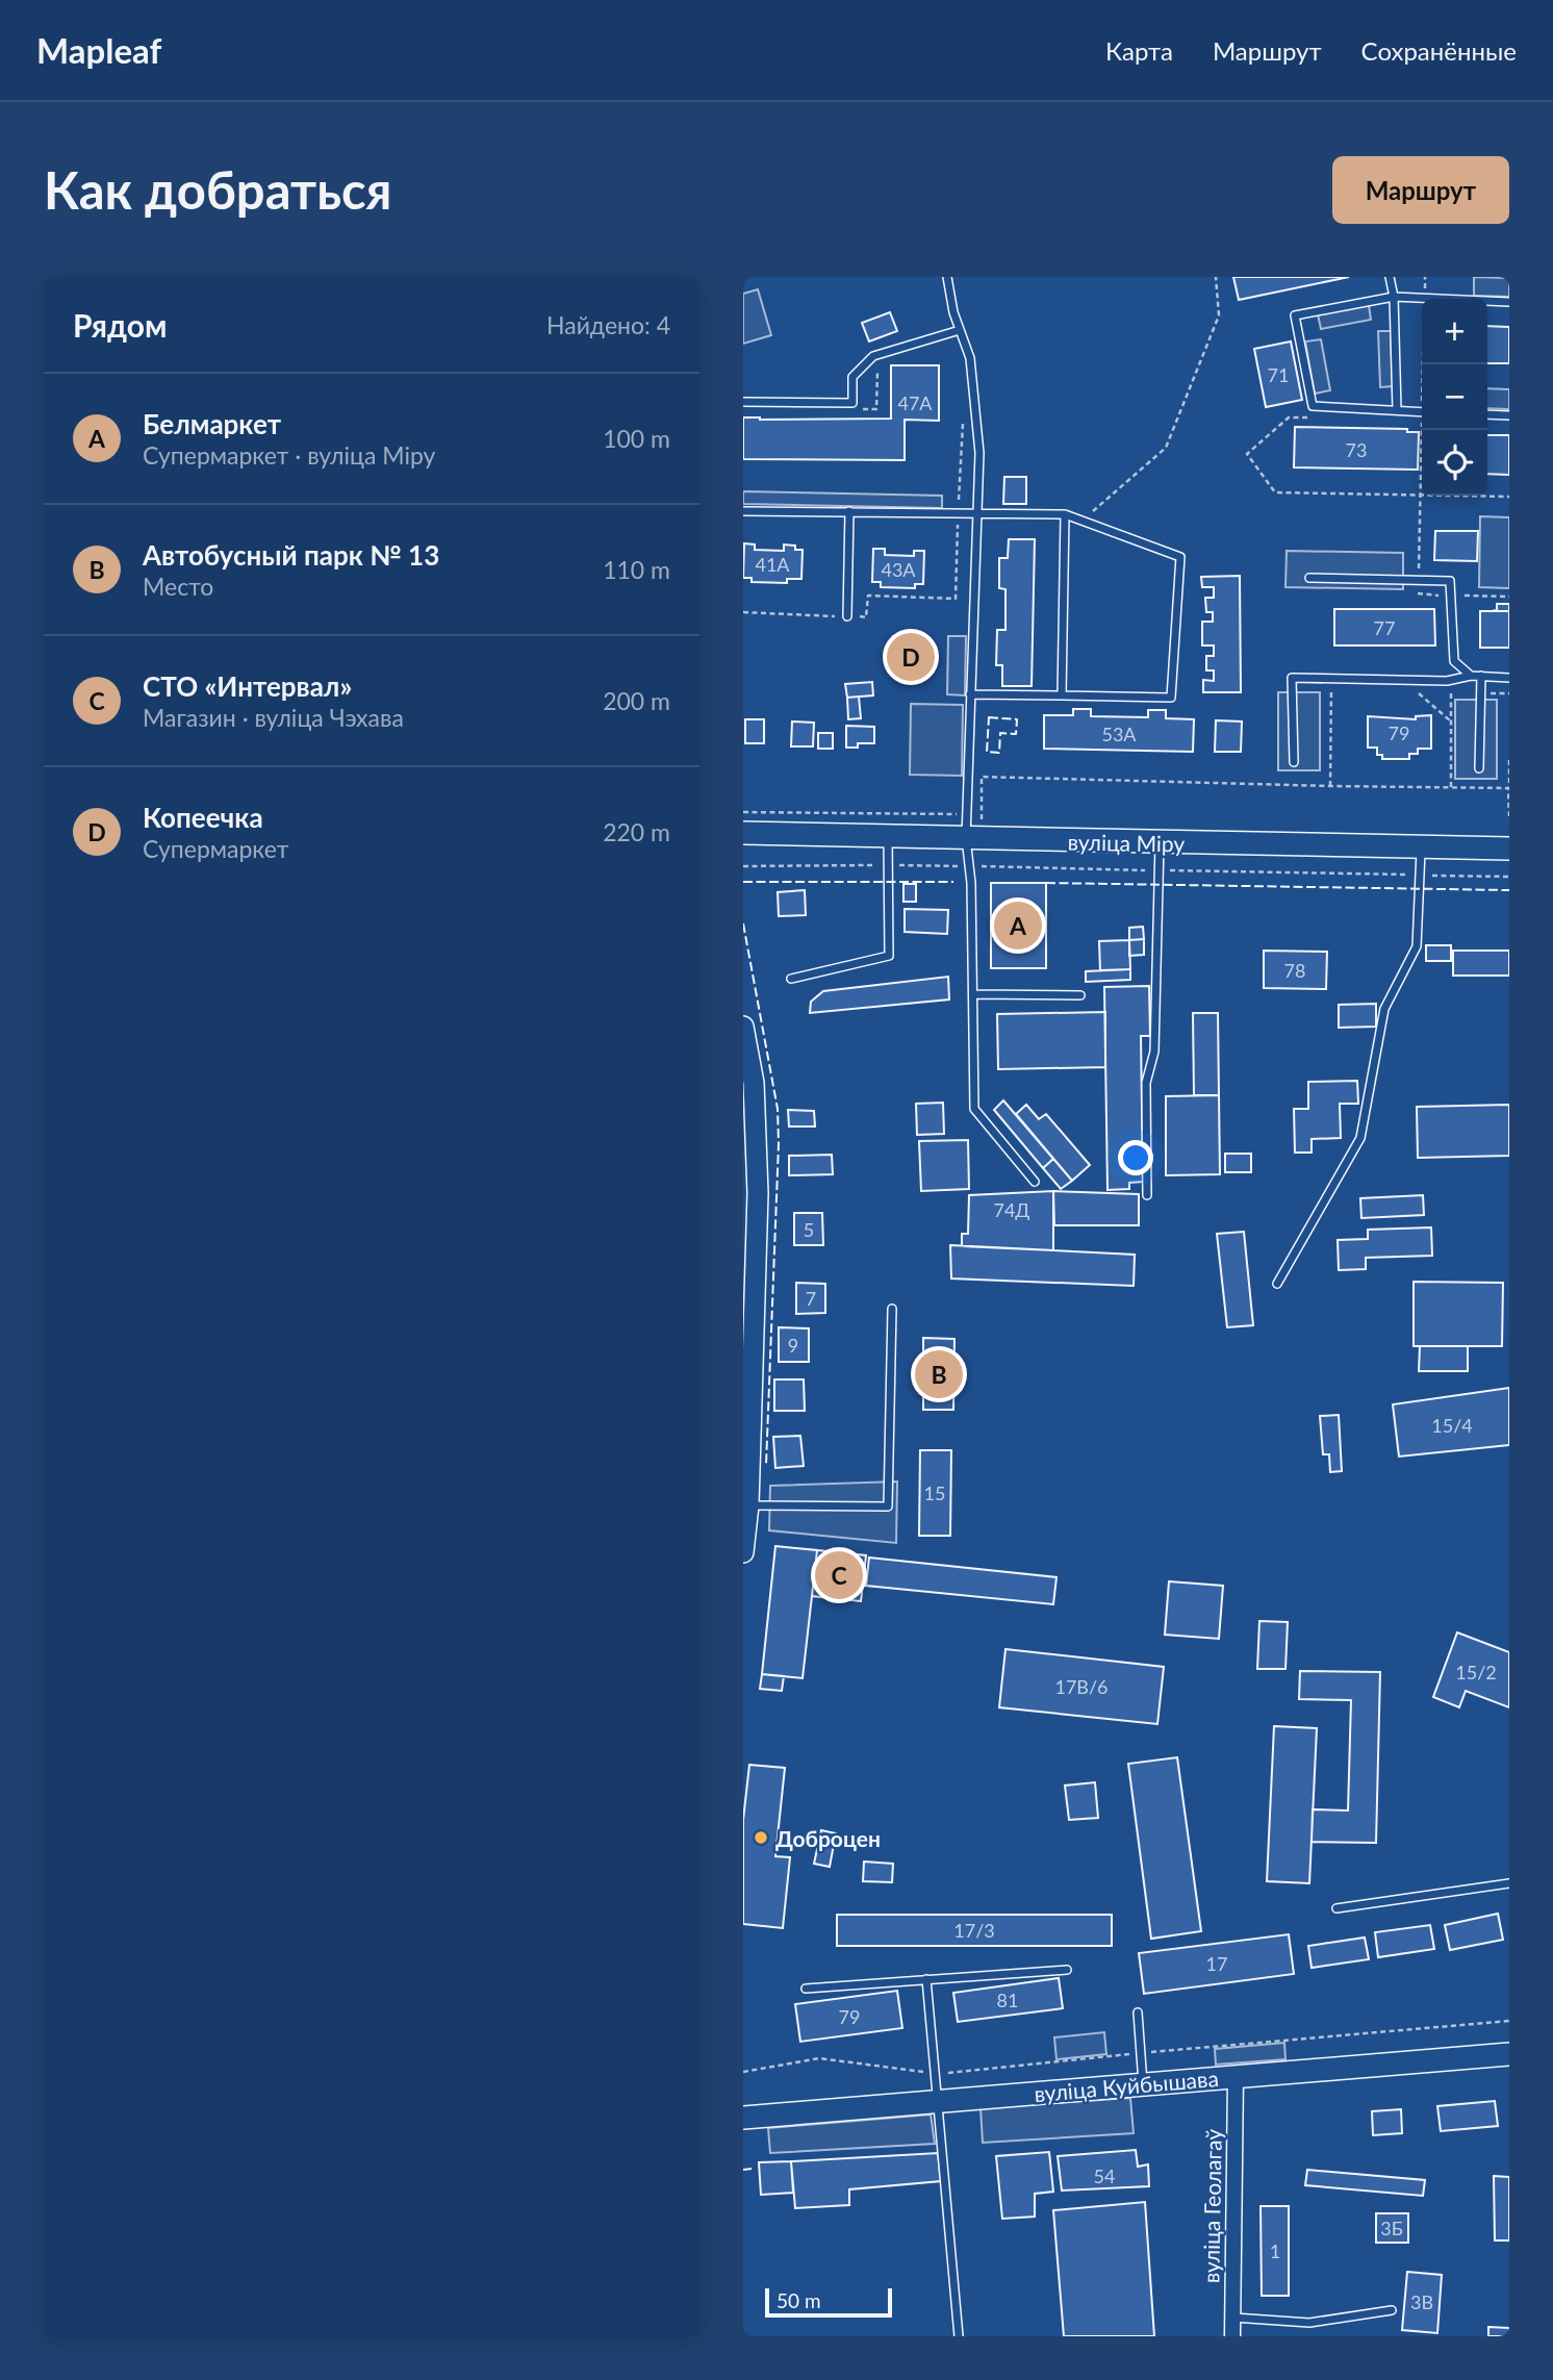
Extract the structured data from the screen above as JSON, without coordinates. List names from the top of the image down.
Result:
{
  "streets": {
    "main road": ["вуліца Міру", "вуліца Куйбышава"],
    "street": ["вуліца Геолагаў"]
  },
  "crossings": [
    ["вуліца Куйбышава", "вуліца Геолагаў"]
  ],
  "places": ["Доброцен"],
  "house_numbers": [
    "71",
    "47А",
    "73",
    "41А",
    "43А",
    "77",
    "79",
    "53А",
    "78",
    "74Д",
    "5",
    "7",
    "9",
    "15/4",
    "15",
    "15/2",
    "17В/6",
    "17/3",
    "17",
    "81",
    "79",
    "54",
    "3Б",
    "1",
    "3В"
  ],
  "scale_bar": "50 m",
  "page": {
    "header": "Mapleaf",
    "nav": ["Карта", "Маршрут", "Сохранённые"],
    "buttons": "Маршрут",
    "title": "Как добраться",
    "heading": ["Рядом", "Найдено: 4"],
    "map_buttons": ["+", "−"],
    "list": [
      {
        "mark": "A",
        "name": "Белмаркет",
        "note": "Супермаркет · вуліца Міру",
        "value": "100 m"
      },
      {
        "mark": "B",
        "name": "Автобусный парк № 13",
        "note": "Место",
        "value": "110 m"
      },
      {
        "mark": "C",
        "name": "СТО «Интервал»",
        "note": "Магазин · вуліца Чэхава",
        "value": "200 m"
      },
      {
        "mark": "D",
        "name": "Копеечка",
        "note": "Супермаркет",
        "value": "220 m"
      }
    ],
    "pins": [
      "D",
      "A",
      "B",
      "C"
    ],
    "scale": "50 m"
  }
}
